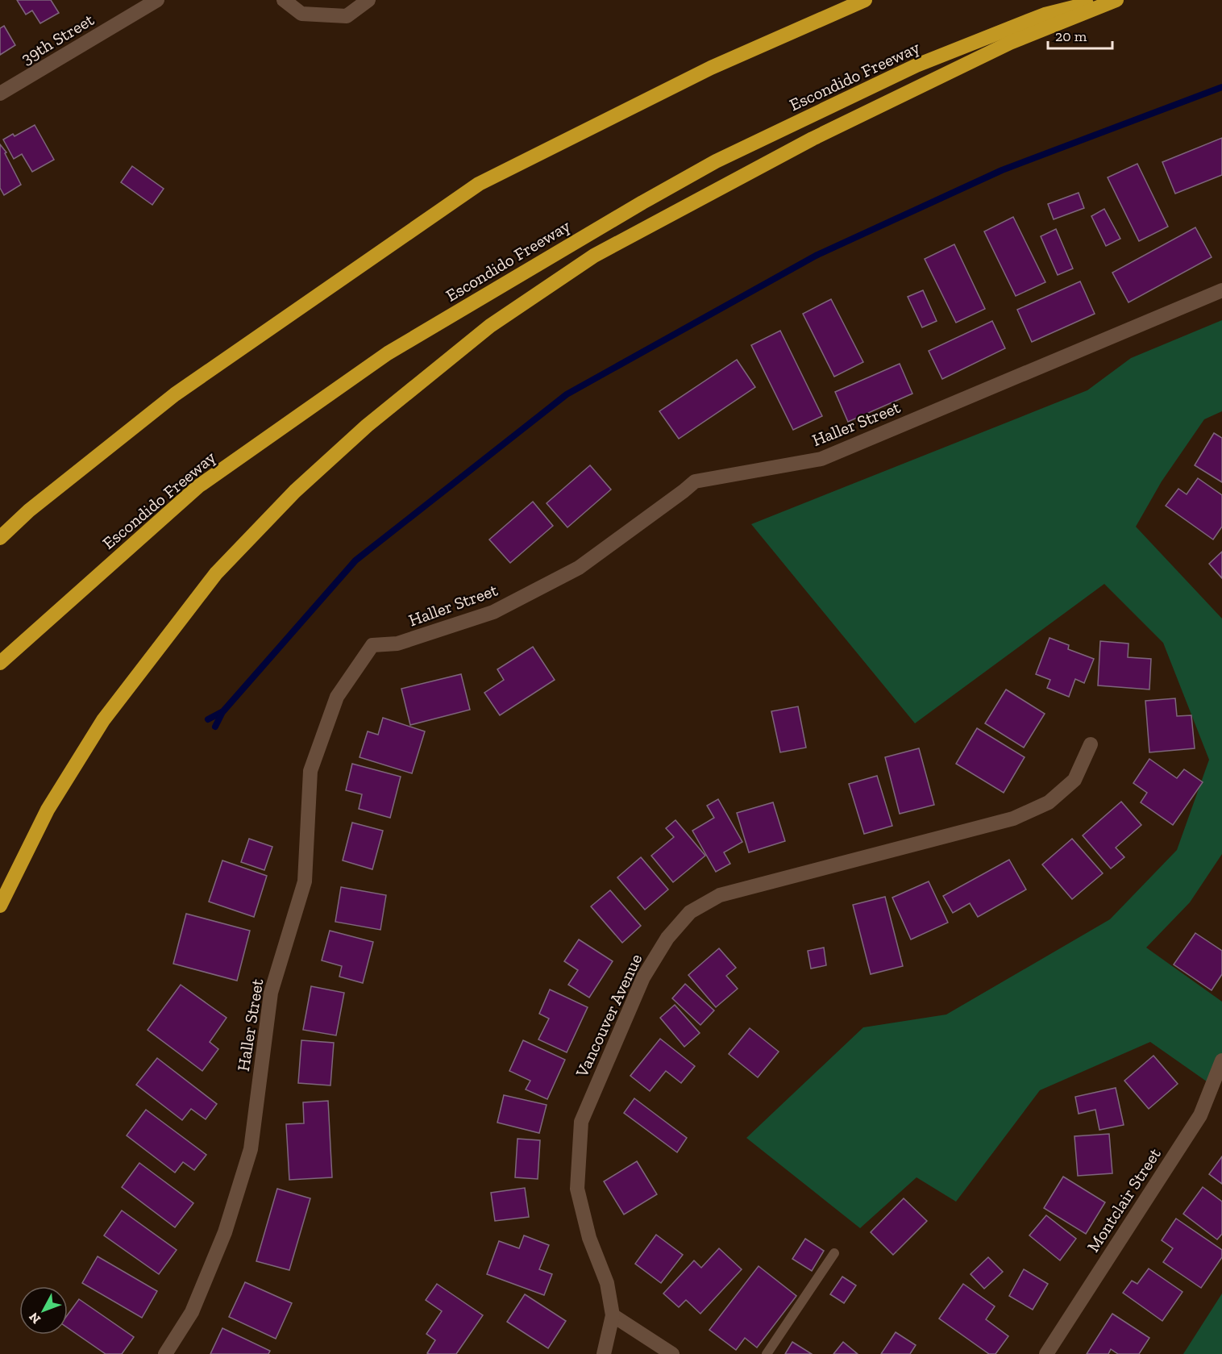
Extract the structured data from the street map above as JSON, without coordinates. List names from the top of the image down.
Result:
{
  "streets": {
    "highway": ["Escondido Freeway"],
    "street": [
      "39th Street",
      "Haller Street",
      "Vancouver Avenue",
      "Montclair Street"
    ]
  },
  "scale_bar": "20 m",
  "north": "bottom left"
}
